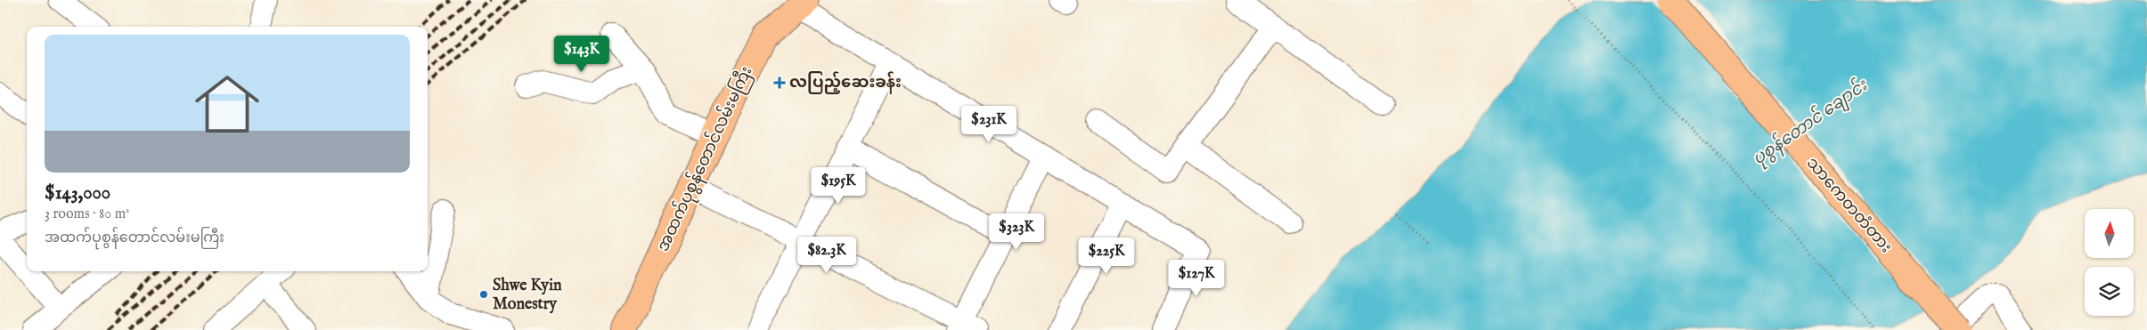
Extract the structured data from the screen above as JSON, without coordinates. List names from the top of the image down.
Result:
{
  "streets": {
    "main road": ["အထက်ပုစွန်တောင်လမ်းမကြီး", "သာကေတတံတား"]
  },
  "water": ["ပုစွန်တောင် ချောင်း"],
  "places": {
    "health": ["လပြည့်ဆေးခန်း"],
    "other": ["Shwe Kyin Monestry"]
  },
  "north": "top",
  "page": {
    "list": [
      {
        "name": "$143,000",
        "note": "3 rooms · 80 m² · အထက်ပုစွန်တောင်လမ်းမကြီး"
      }
    ],
    "price": [
      "$143K",
      "$231K",
      "$195K",
      "$323K",
      "$82.3K",
      "$225K",
      "$127K"
    ]
  }
}
